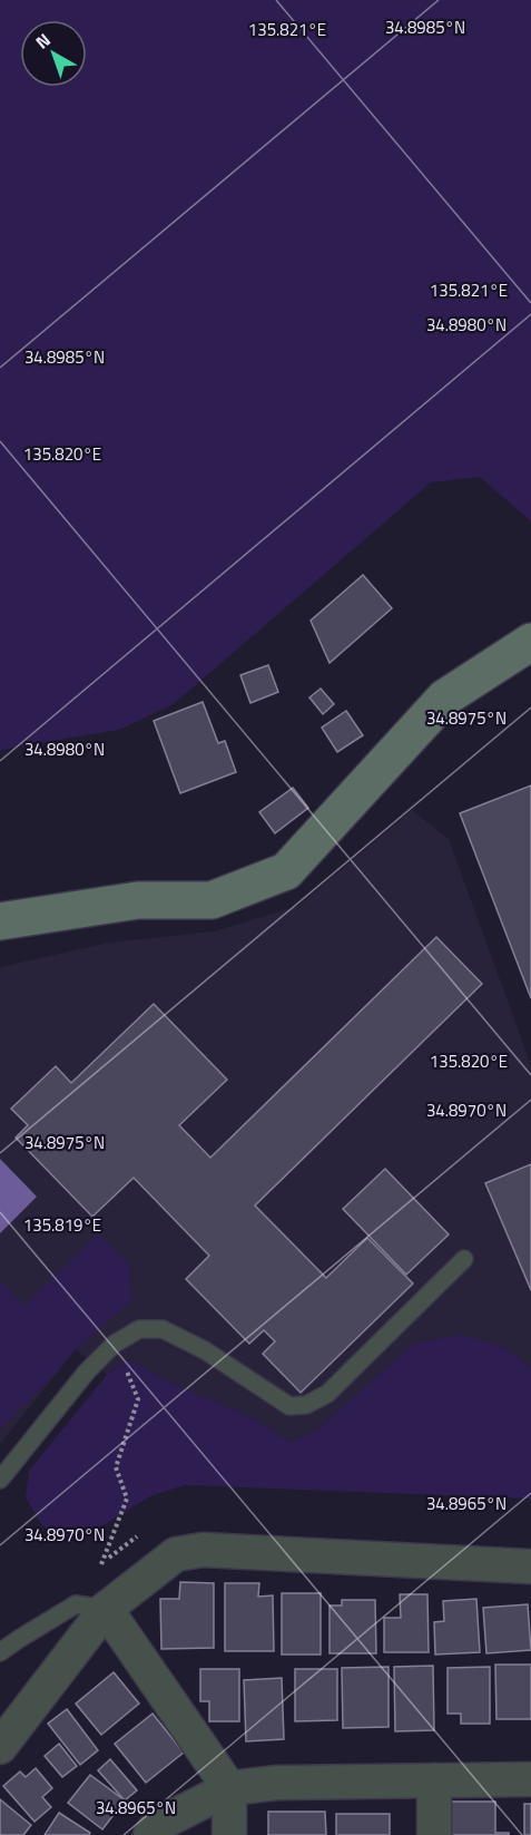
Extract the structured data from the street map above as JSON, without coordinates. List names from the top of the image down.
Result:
{
  "north": "top left",
  "coordinates": [
    "34.8985°N",
    "135.821°E",
    "34.8980°N",
    "135.820°E",
    "34.8975°N",
    "34.8970°N",
    "135.819°E",
    "34.8965°N"
  ]
}
